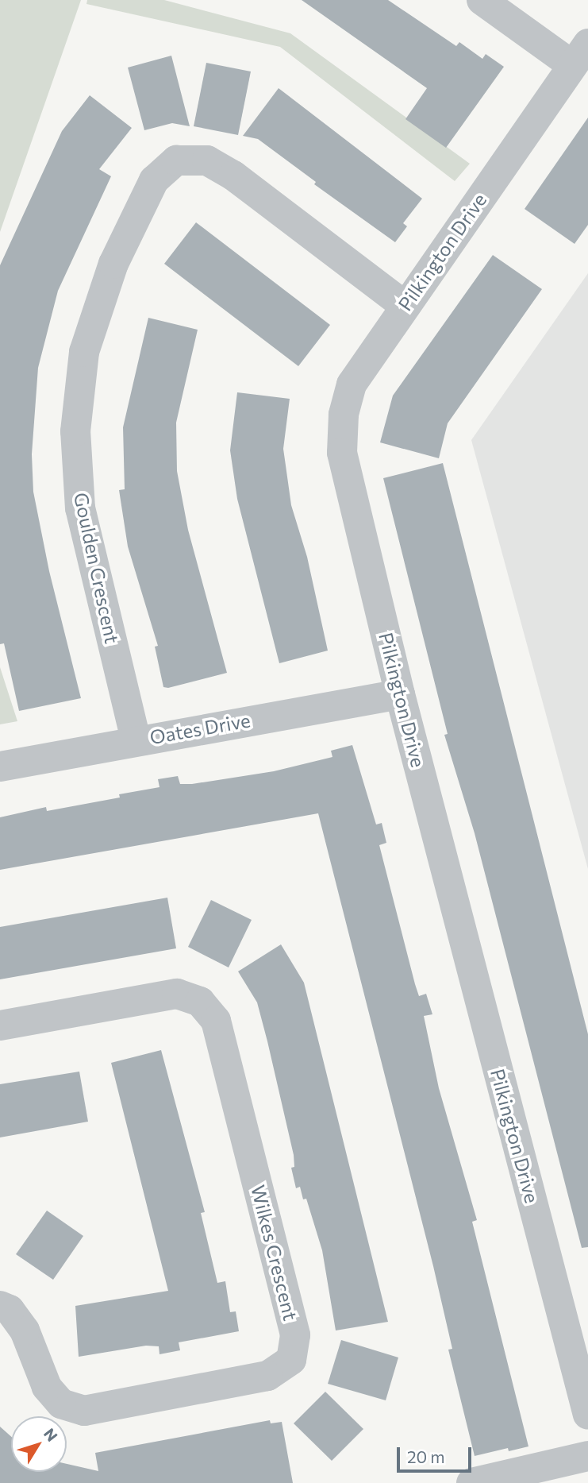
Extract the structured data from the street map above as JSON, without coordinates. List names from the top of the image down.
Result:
{
  "streets": {
    "street": [
      "Pilkington Drive",
      "Goulden Crescent",
      "Oates Drive",
      "Wilkes Crescent"
    ]
  },
  "crossings": [
    ["Pilkington Drive", "Goulden Crescent"],
    ["Pilkington Drive", "Oates Drive"],
    ["Goulden Crescent", "Oates Drive"]
  ],
  "scale_bar": "20 m",
  "north": "top right"
}
